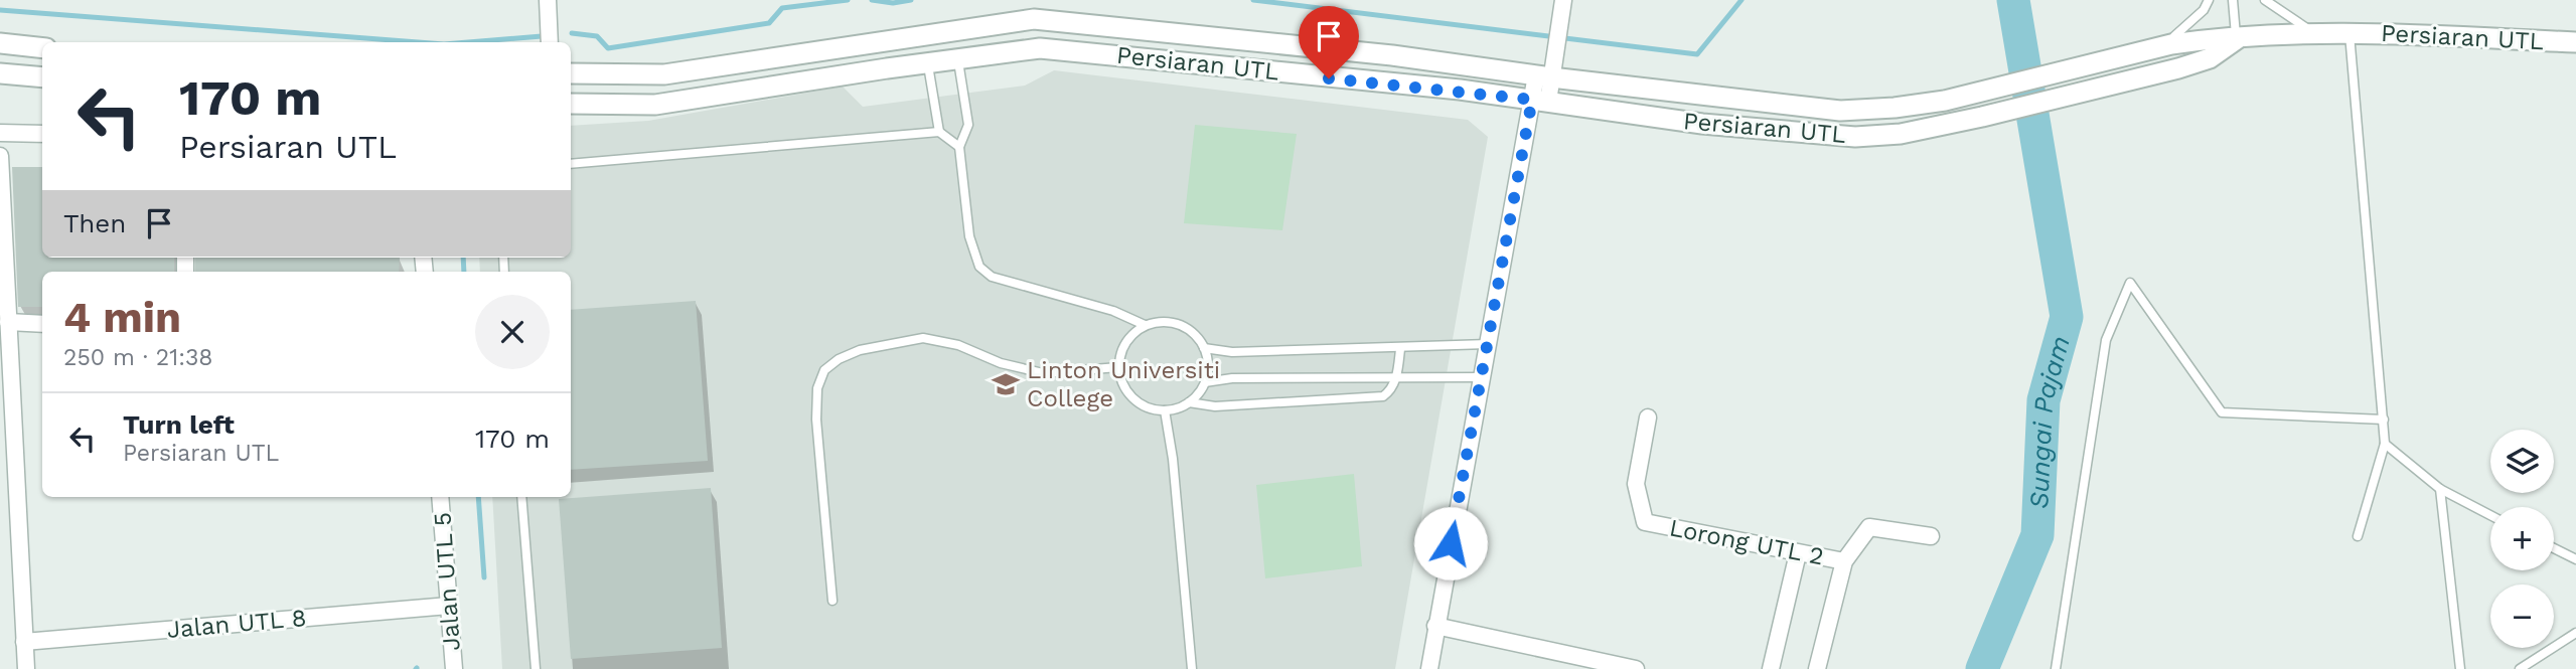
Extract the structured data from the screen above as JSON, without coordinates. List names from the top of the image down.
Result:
{
  "streets": {
    "street": [
      "Persiaran UTL",
      "Lorong UTL 2",
      "Jalan UTL 5",
      "Jalan UTL 8"
    ]
  },
  "crossings": [
    ["Jalan UTL 5", "Jalan UTL 8"]
  ],
  "water": ["Sungai Pajam"],
  "places": {
    "school or university": ["Linton Universiti College"]
  },
  "page": {
    "turn": ["170 m", "Persiaran UTL"],
    "then": "Then",
    "heading": ["4 min", "250 m · 21:38"],
    "list": [
      {
        "name": "Turn left",
        "note": "Persiaran UTL",
        "value": "170 m"
      }
    ],
    "map_buttons": ["+", "−"]
  }
}
